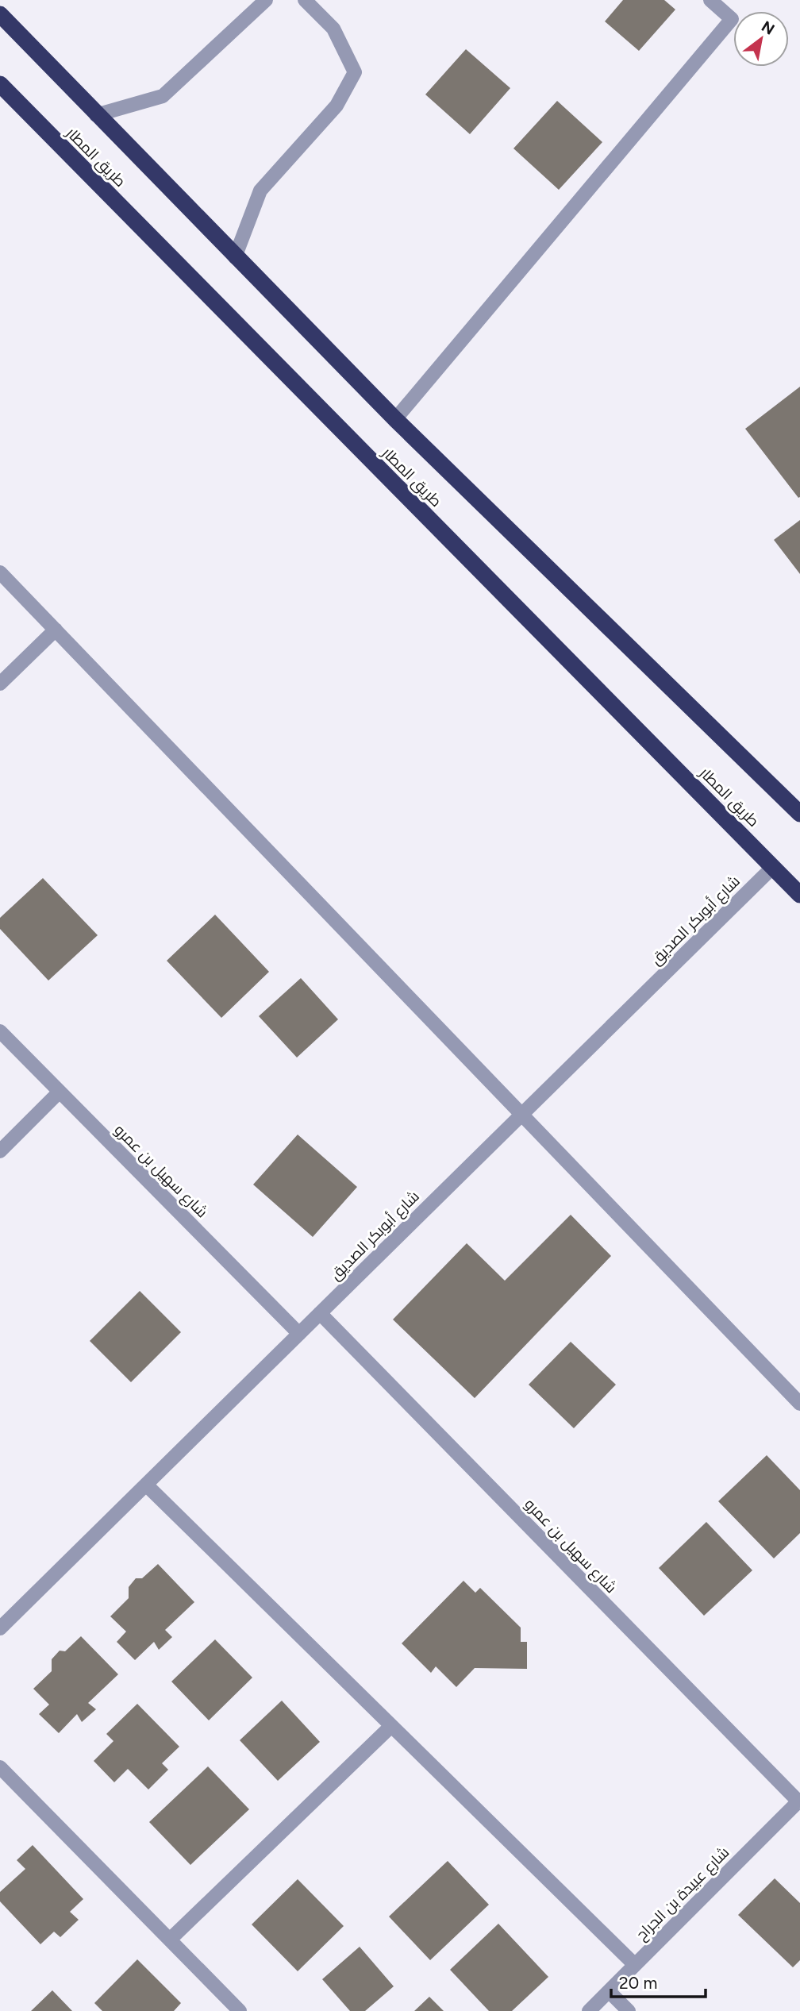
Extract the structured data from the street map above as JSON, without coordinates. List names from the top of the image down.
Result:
{
  "streets": {
    "highway": ["طريق المطار"],
    "street": ["شارع أبوبكر الصديق", "شارع سهيل بن عمرو", "شارع عبيدة بن الجراح"]
  },
  "crossings": [
    ["طريق المطار", "شارع أبوبكر الصديق"],
    ["شارع أبوبكر الصديق", "شارع سهيل بن عمرو"],
    ["شارع سهيل بن عمرو", "شارع عبيدة بن الجراح"]
  ],
  "scale_bar": "20 m",
  "north": "top right"
}
